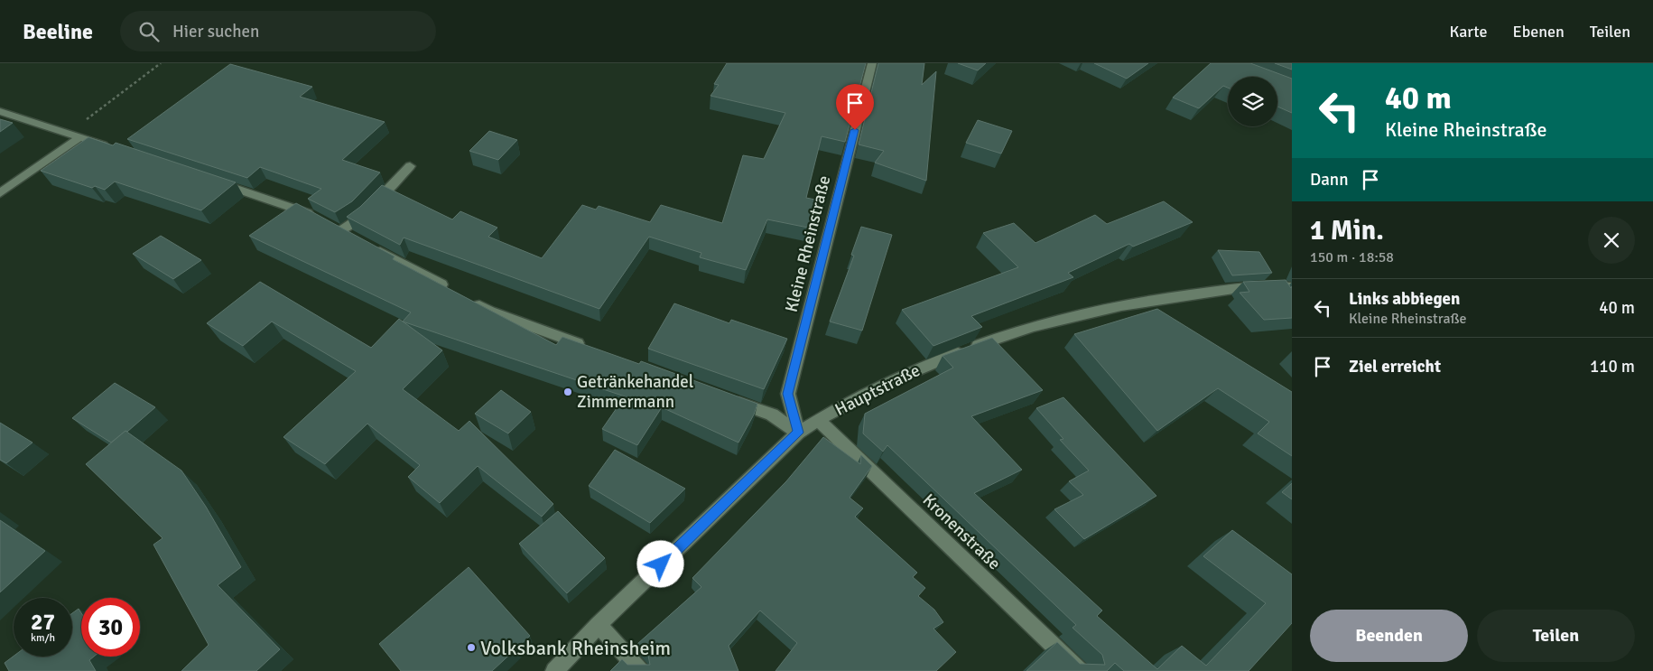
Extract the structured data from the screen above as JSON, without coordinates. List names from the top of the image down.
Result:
{
  "streets": {
    "street": ["Kleine Rheinstraße", "Hauptstraße", "Kronenstraße"]
  },
  "crossings": [
    ["Kleine Rheinstraße", "Hauptstraße"],
    ["Hauptstraße", "Kronenstraße"]
  ],
  "places": ["Getränkehandel Zimmermann", "Volksbank Rheinsheim"],
  "page": {
    "header": "Beeline",
    "search": "Hier suchen",
    "nav": ["Karte", "Ebenen", "Teilen"],
    "turn": ["40 m", "Kleine Rheinstraße"],
    "then": "Dann",
    "heading": ["1 Min.", "150 m · 18:58"],
    "list": [
      {
        "name": "Links abbiegen",
        "note": "Kleine Rheinstraße",
        "value": "40 m"
      },
      {
        "name": "Ziel erreicht",
        "value": "110 m"
      }
    ],
    "speed": "27 km/h",
    "limit": "30",
    "buttons": ["Beenden", "Teilen"]
  }
}
